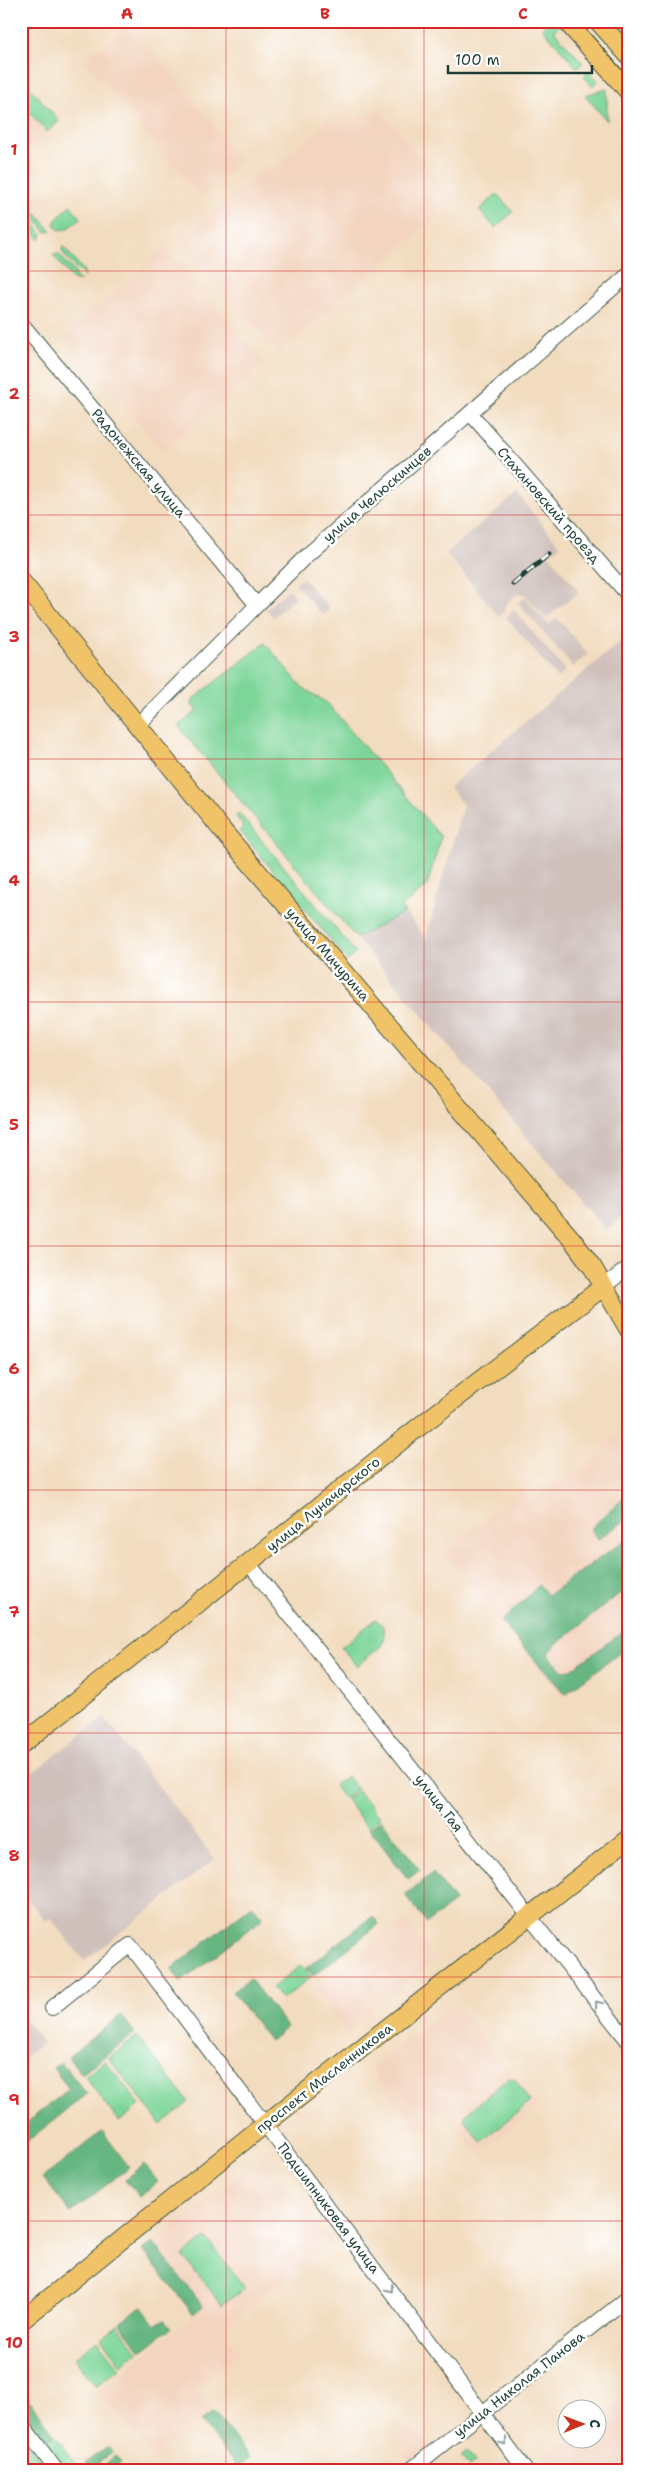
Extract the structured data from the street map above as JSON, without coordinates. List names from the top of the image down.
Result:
{
  "streets": {
    "main road": ["улица Мичурина", "улица Луначарского", "проспект Масленникова"],
    "street": [
      "Радонежская улица",
      "улица Челюскинцев",
      "Стахановский проезд",
      "улица Гая",
      "Подшипниковая улица",
      "улица Николая Панова"
    ]
  },
  "crossings": [
    ["Радонежская улица", "улица Челюскинцев"],
    ["улица Челюскинцев", "Стахановский проезд"],
    ["улица Челюскинцев", "улица Мичурина"],
    ["улица Мичурина", "улица Луначарского"],
    ["улица Луначарского", "улица Гая"],
    ["улица Гая", "проспект Масленникова"],
    ["проспект Масленникова", "Подшипниковая улица"],
    ["Подшипниковая улица", "улица Николая Панова"]
  ],
  "one_way": ["Подшипниковая улица"],
  "scale_bar": "100 m",
  "north": "right",
  "grid": {
    "columns": ["A", "B", "C"],
    "rows": [
      "1",
      "2",
      "3",
      "4",
      "5",
      "6",
      "7",
      "8",
      "9",
      "10"
    ]
  }
}
